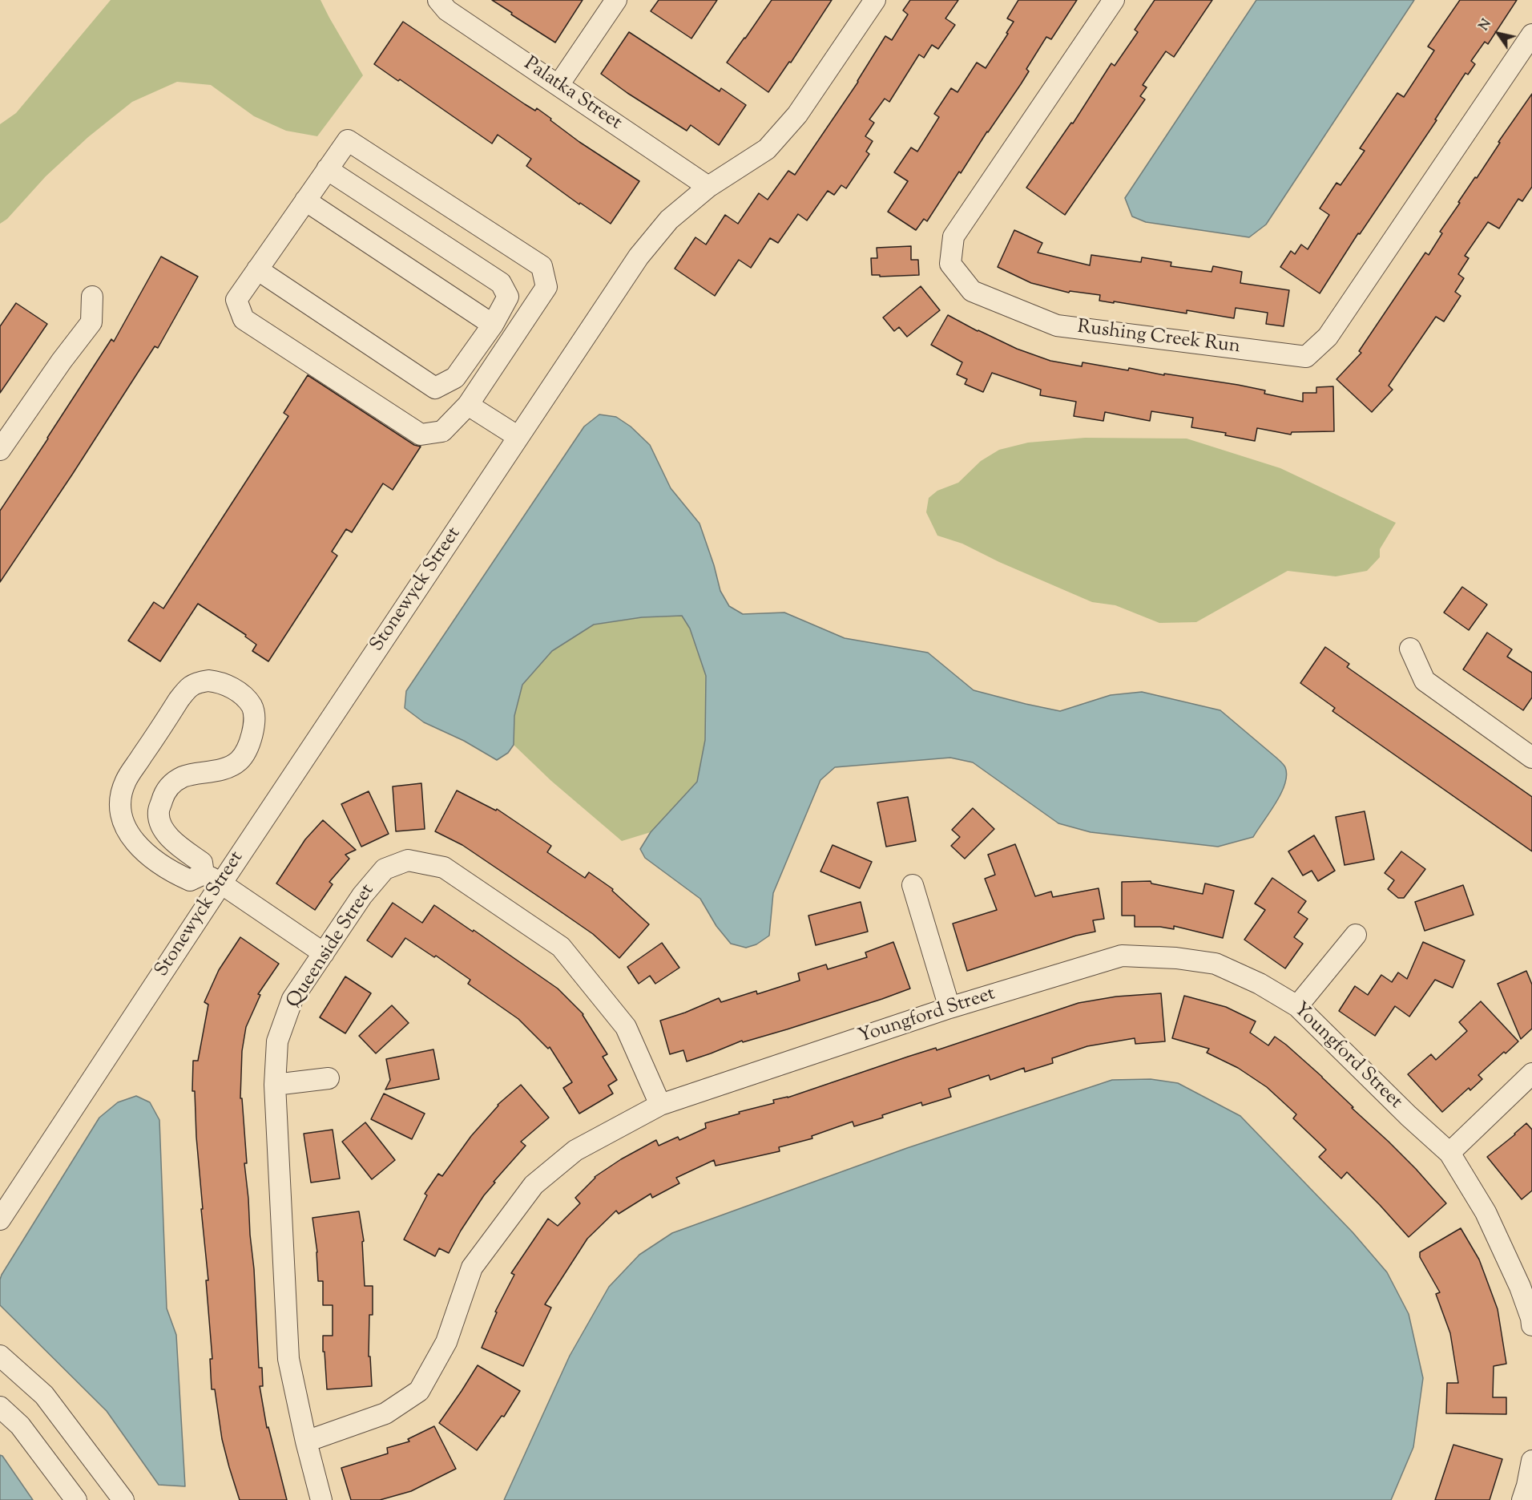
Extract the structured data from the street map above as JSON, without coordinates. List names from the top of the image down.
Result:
{
  "streets": {
    "street": [
      "Palatka Street",
      "Rushing Creek Run",
      "Stonewyck Street",
      "Queenside Street",
      "Youngford Street"
    ]
  },
  "crossings": [
    ["Palatka Street", "Stonewyck Street"],
    ["Queenside Street", "Youngford Street"]
  ],
  "north": "top left"
}
